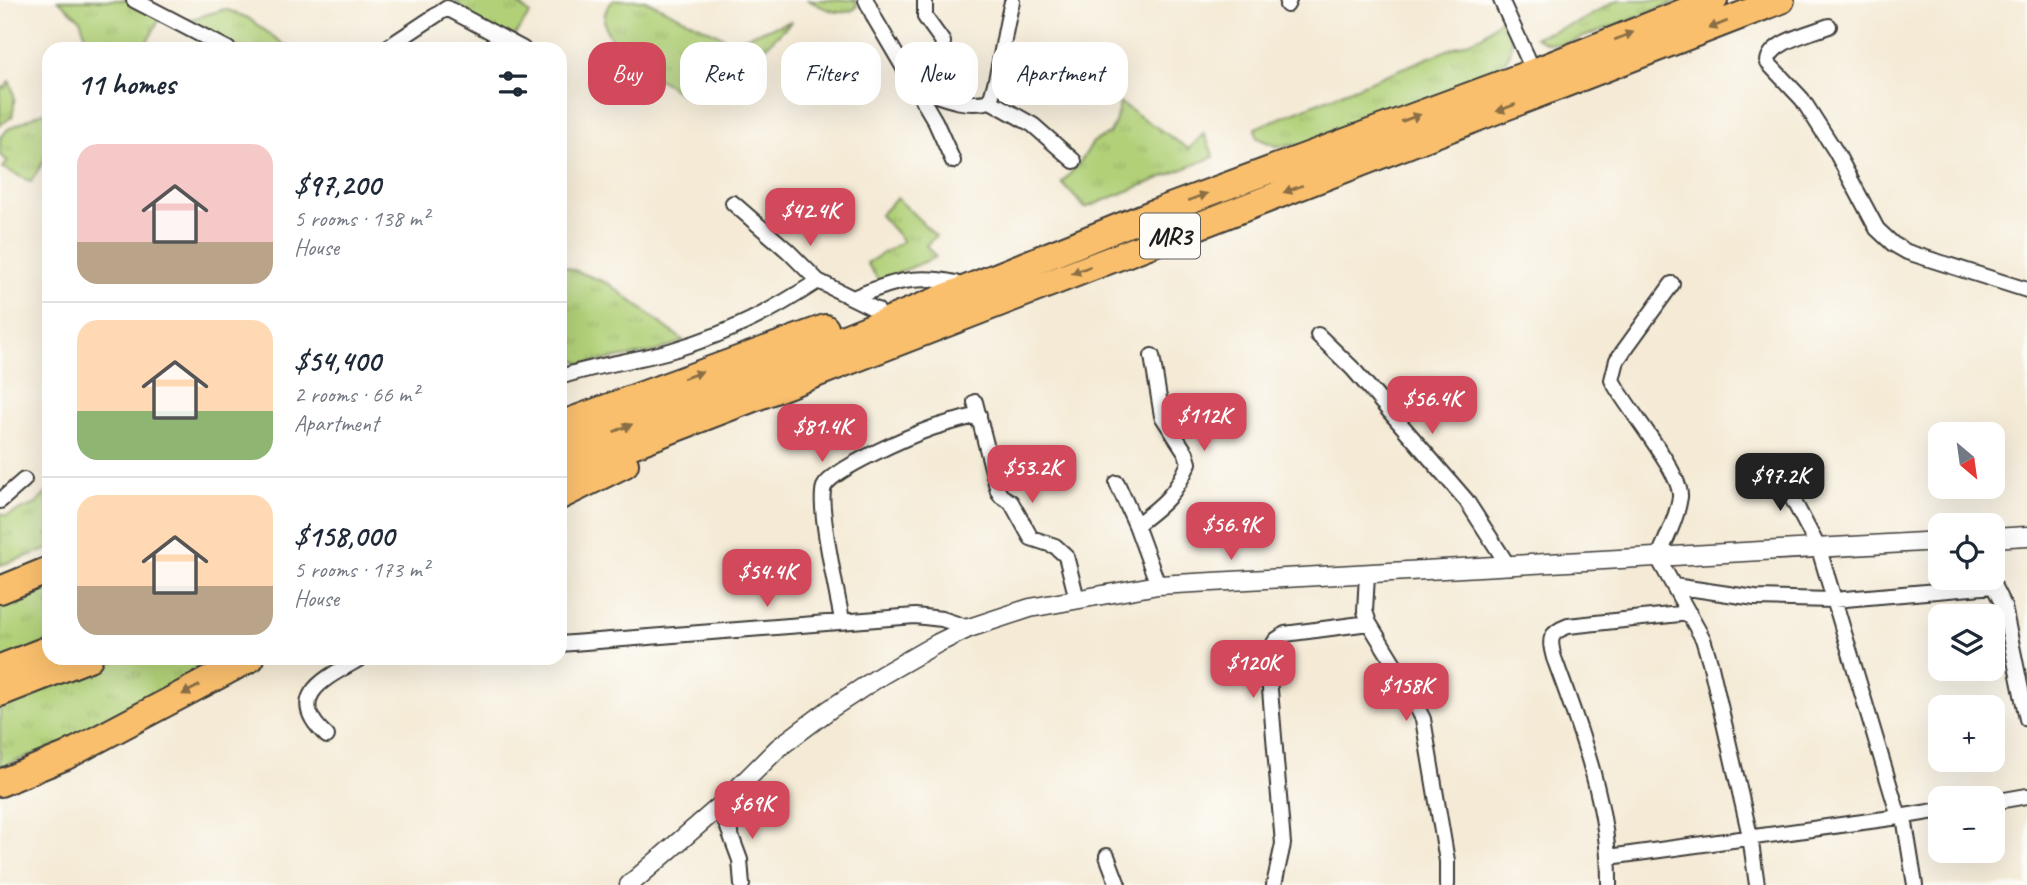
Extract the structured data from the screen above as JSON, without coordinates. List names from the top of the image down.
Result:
{
  "streets": {
    "highway": ["MR3"]
  },
  "north": "bottom right",
  "page": {
    "chip": [
      "Buy",
      "Rent",
      "Filters",
      "New",
      "Apartment"
    ],
    "heading": "11 homes",
    "list": [
      {
        "name": "$97,200",
        "note": "5 rooms · 138 m² · House"
      },
      {
        "name": "$54,400",
        "note": "2 rooms · 66 m² · Apartment"
      },
      {
        "name": "$158,000",
        "note": "5 rooms · 173 m² · House"
      }
    ],
    "price": [
      "$42.4K",
      "$56.4K",
      "$112K",
      "$81.4K",
      "$53.2K",
      "$97.2K",
      "$56.9K",
      "$54.4K",
      "$120K",
      "$158K",
      "$69K"
    ],
    "map_buttons": ["+", "−"]
  }
}
